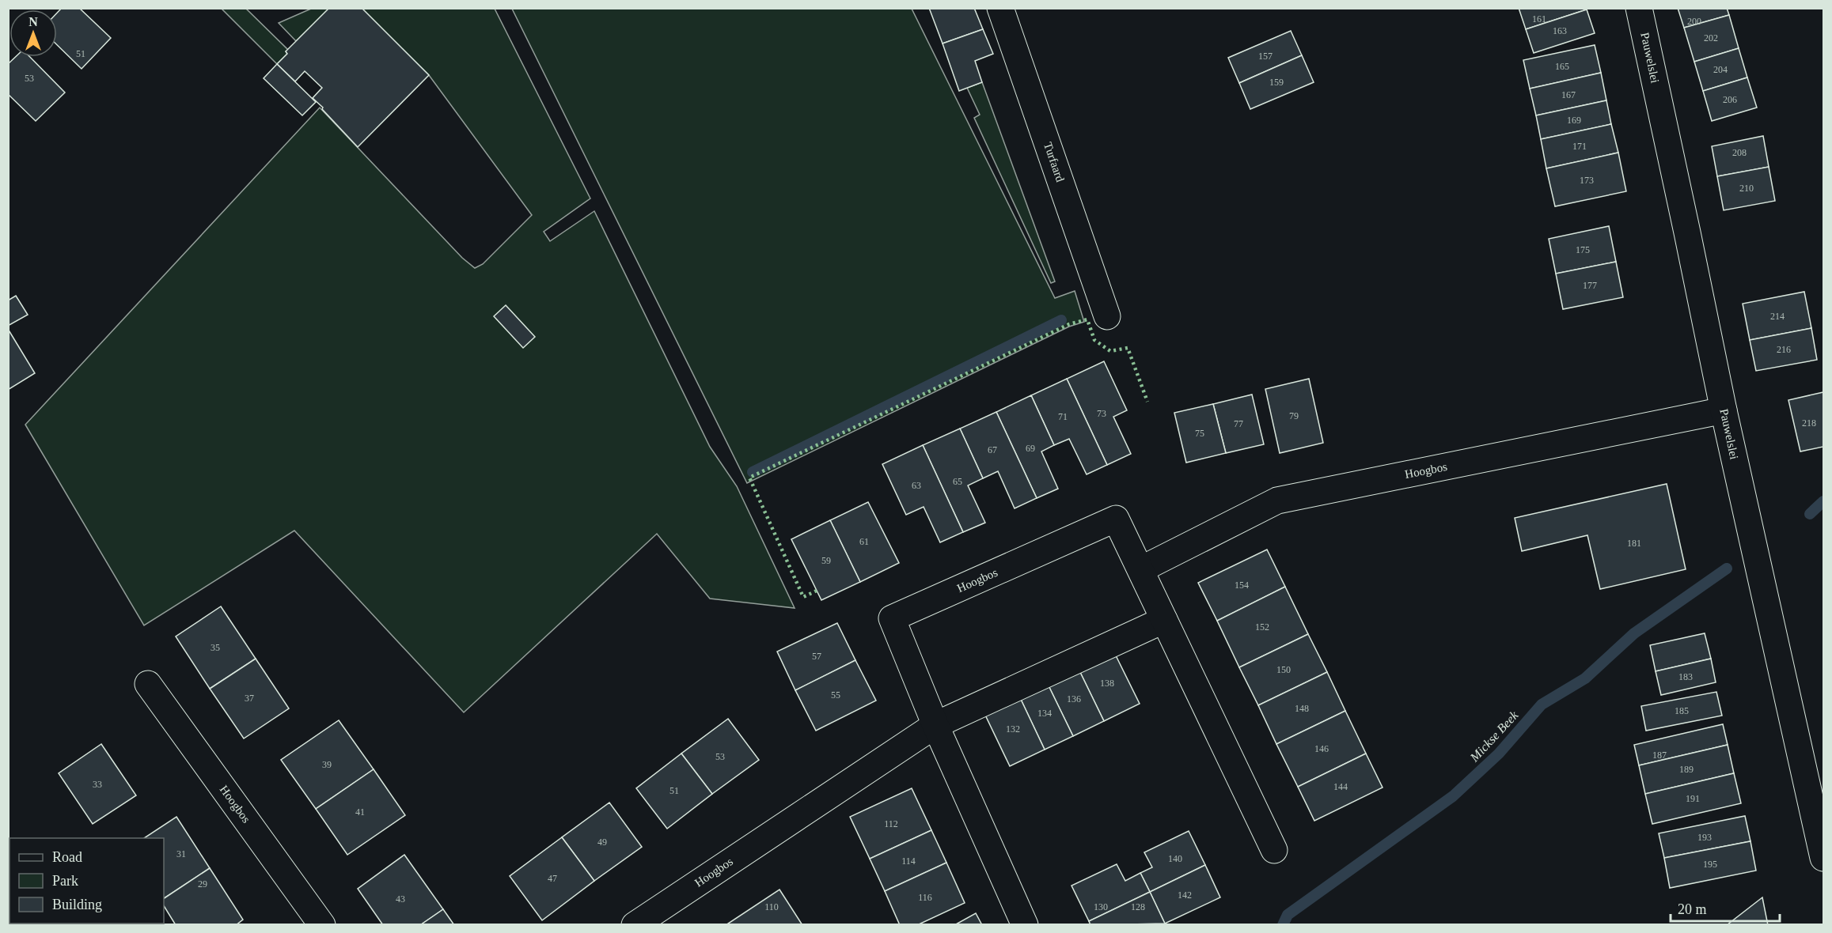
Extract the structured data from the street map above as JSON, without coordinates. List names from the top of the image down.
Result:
{
  "streets": {
    "street": ["Pauwelslei", "Turfaard", "Hoogbos"]
  },
  "crossings": [
    ["Pauwelslei", "Hoogbos"]
  ],
  "water": ["Mickse Beek"],
  "house_numbers": [
    "161",
    "200",
    "163",
    "202",
    "51",
    "157",
    "165",
    "204",
    "53",
    "159",
    "167",
    "206",
    "169",
    "171",
    "208",
    "173",
    "210",
    "175",
    "177",
    "214",
    "216",
    "73",
    "79",
    "71",
    "218",
    "77",
    "75",
    "69",
    "67",
    "65",
    "63",
    "61",
    "181",
    "59",
    "154",
    "152",
    "35",
    "57",
    "150",
    "183",
    "138",
    "55",
    "37",
    "136",
    "148",
    "185",
    "134",
    "132",
    "146",
    "187",
    "53",
    "39",
    "189",
    "33",
    "144",
    "51",
    "191",
    "41",
    "112",
    "193",
    "49",
    "31",
    "140",
    "114",
    "195",
    "47",
    "29",
    "142",
    "116",
    "43",
    "110",
    "130",
    "128"
  ],
  "legend": ["Road", "Park", "Building"],
  "scale_bar": "20 m",
  "north": "top"
}
